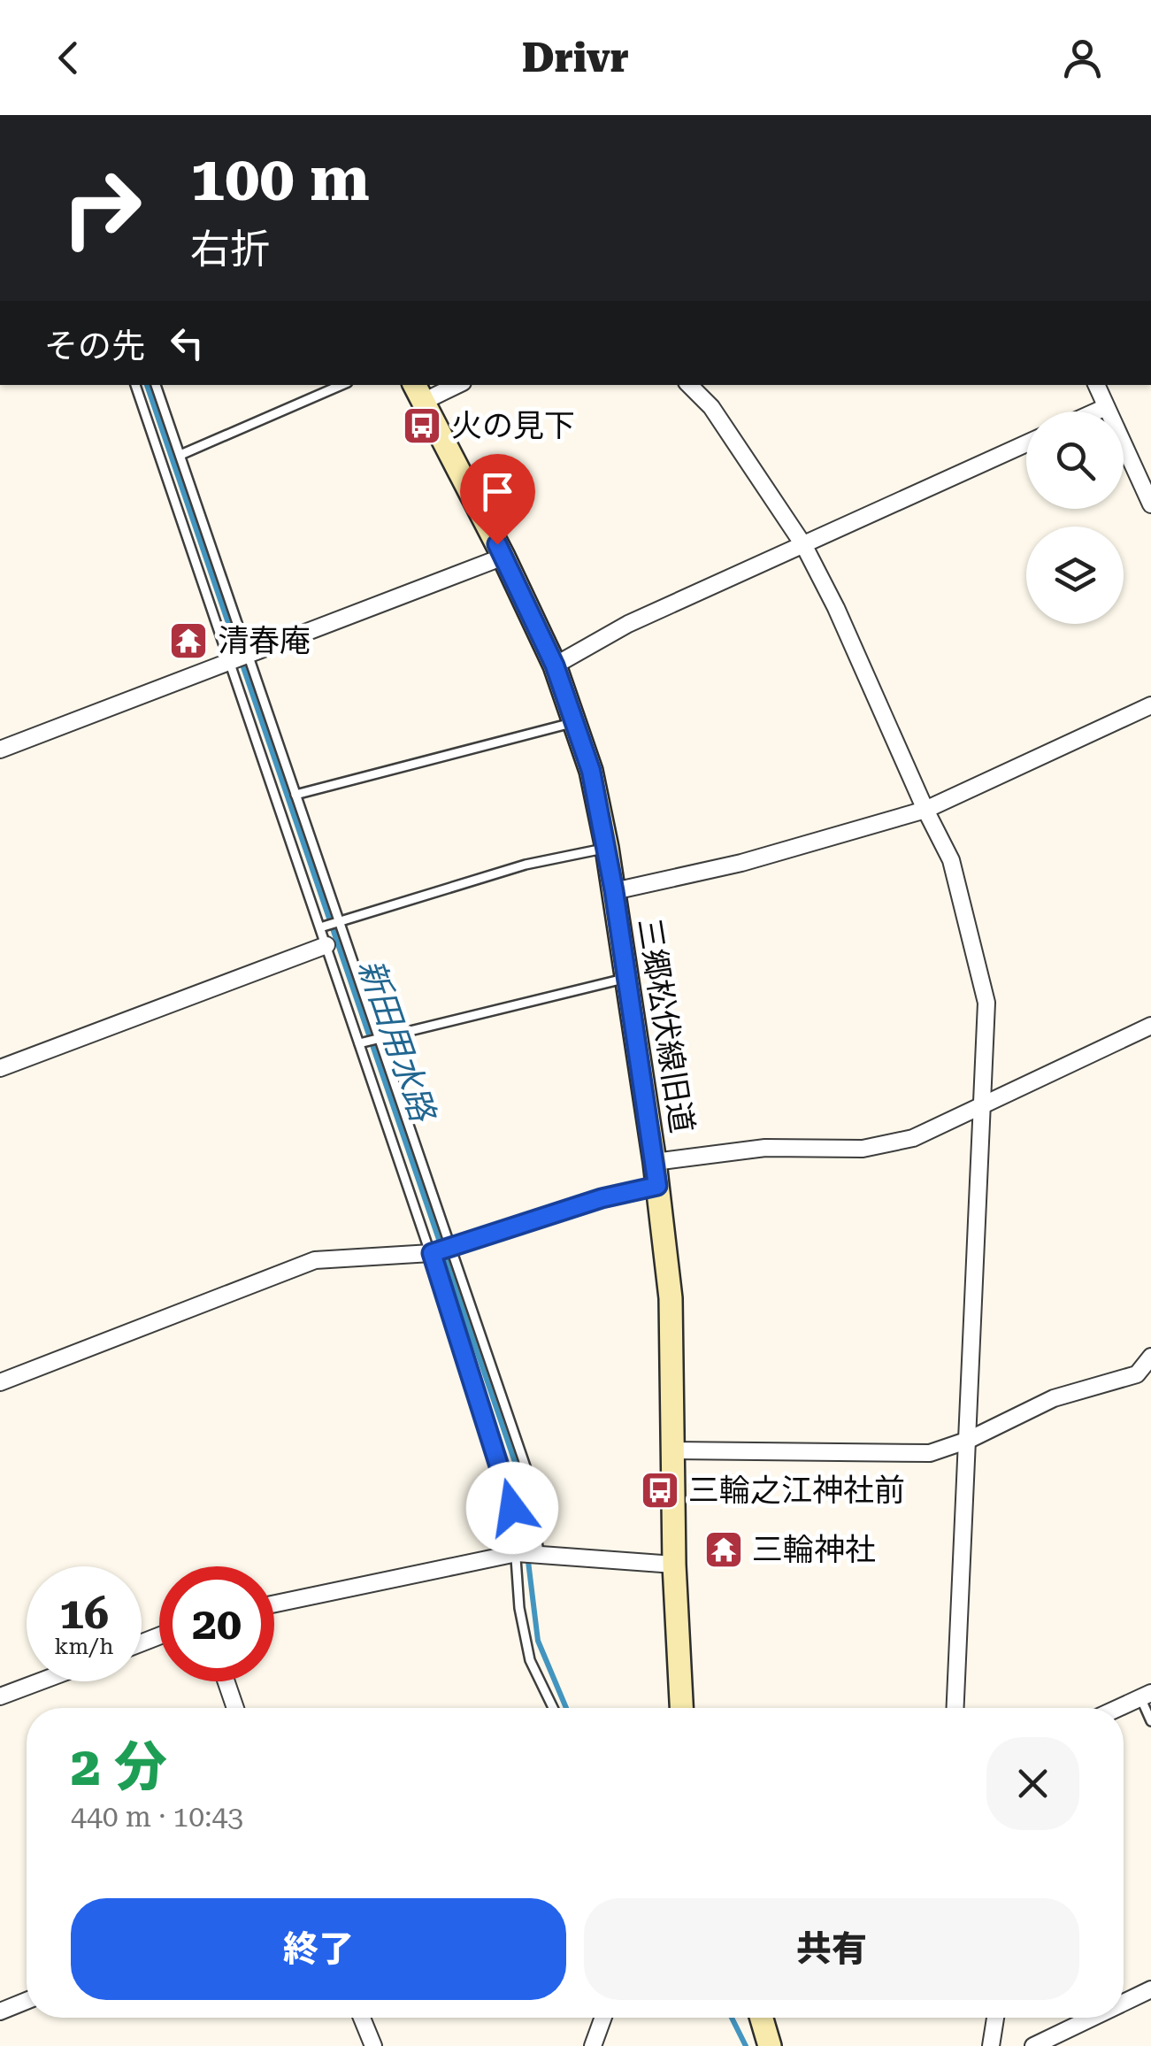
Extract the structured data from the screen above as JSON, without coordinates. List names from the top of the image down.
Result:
{
  "streets": {
    "street": ["三郷松伏線旧道"]
  },
  "water": ["新田用水路"],
  "places": {
    "bus stop": ["火の見下", "三輪之江神社前"],
    "temple": ["清春庵", "三輪神社"]
  },
  "page": {
    "header": "Drivr",
    "turn": ["100 m", "右折"],
    "then": "その先",
    "speed": "16 km/h",
    "limit": "20",
    "heading": ["2 分", "440 m · 10:43"],
    "buttons": ["終了", "共有"]
  }
}
